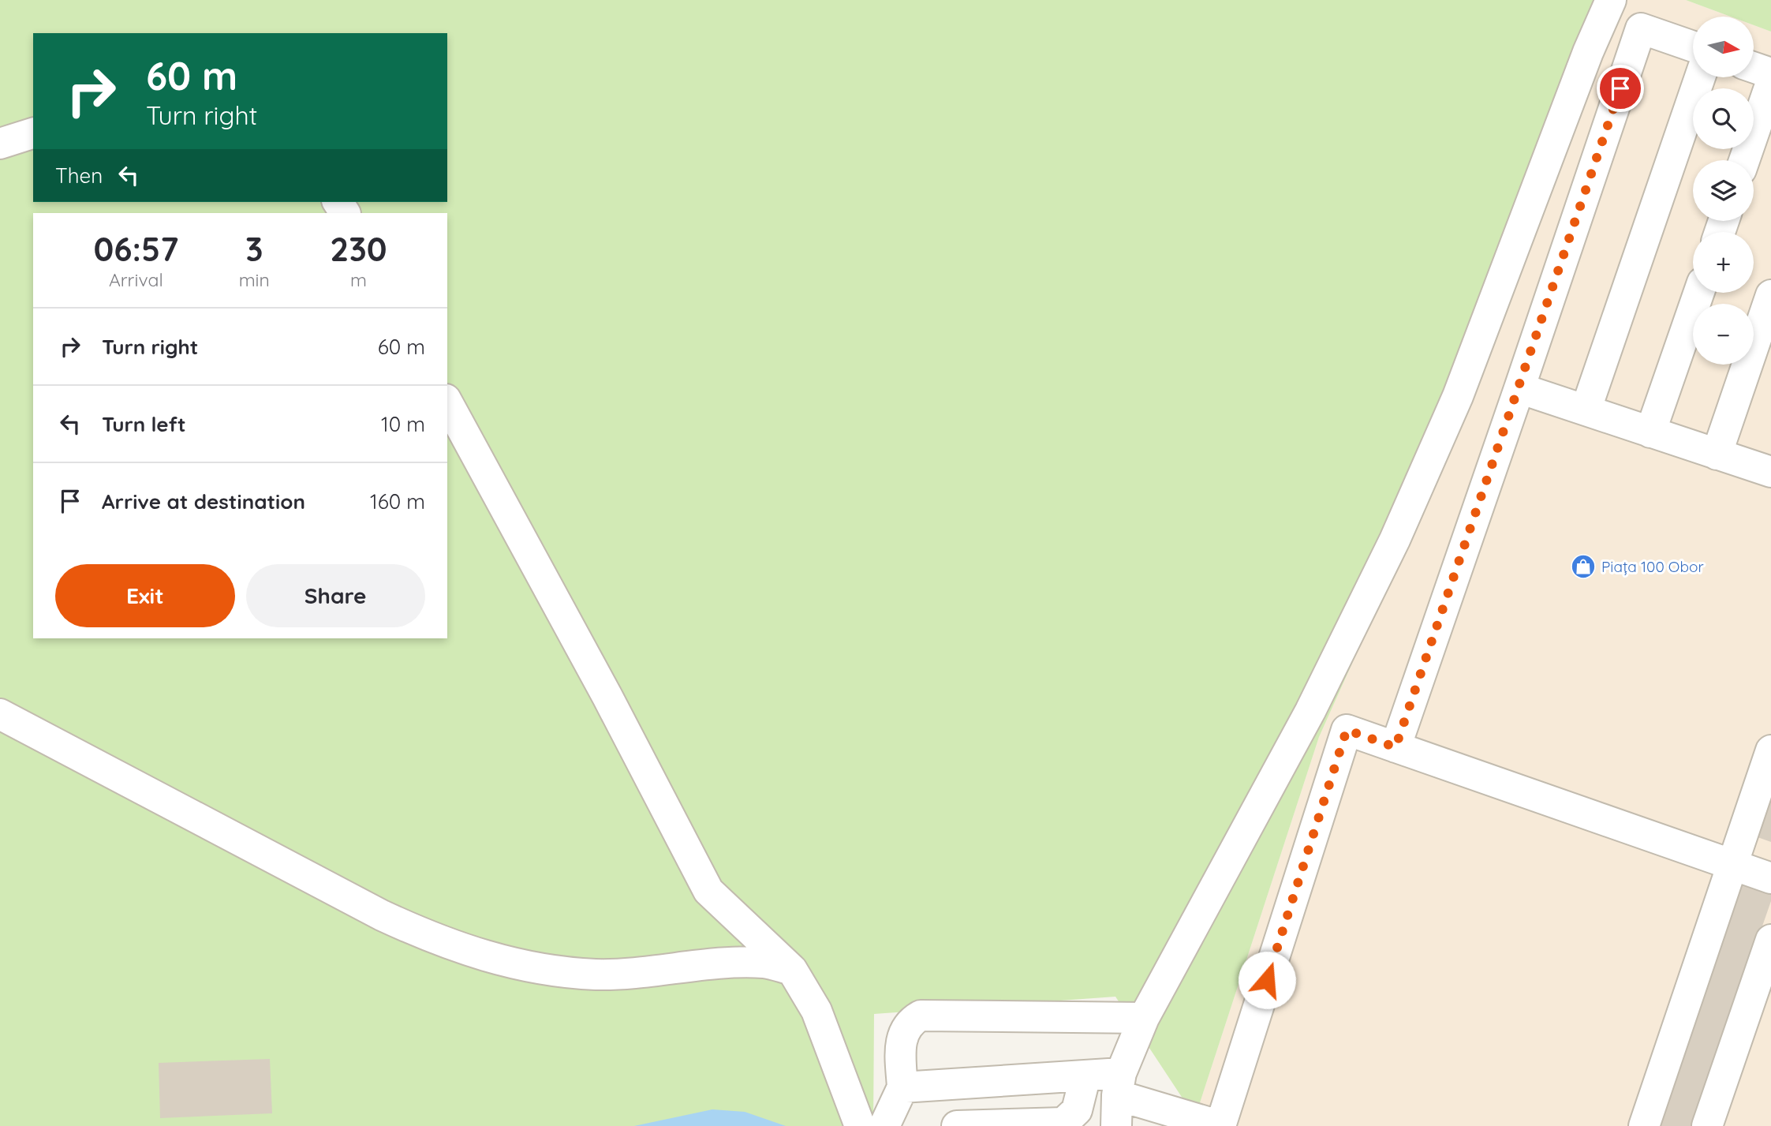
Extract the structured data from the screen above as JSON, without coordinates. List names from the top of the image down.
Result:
{
  "places": {
    "shop": ["Piața 100 Obor"]
  },
  "north": "right",
  "page": {
    "map_buttons": ["+", "−"],
    "turn": ["60 m", "Turn right"],
    "then": "Then",
    "eta": [
      "06:57",
      "Arrival",
      "3",
      "min",
      "230",
      "m"
    ],
    "list": [
      {
        "name": "Turn right",
        "value": "60 m"
      },
      {
        "name": "Turn left",
        "value": "10 m"
      },
      {
        "name": "Arrive at destination",
        "value": "160 m"
      }
    ],
    "buttons": ["Exit", "Share"]
  }
}
